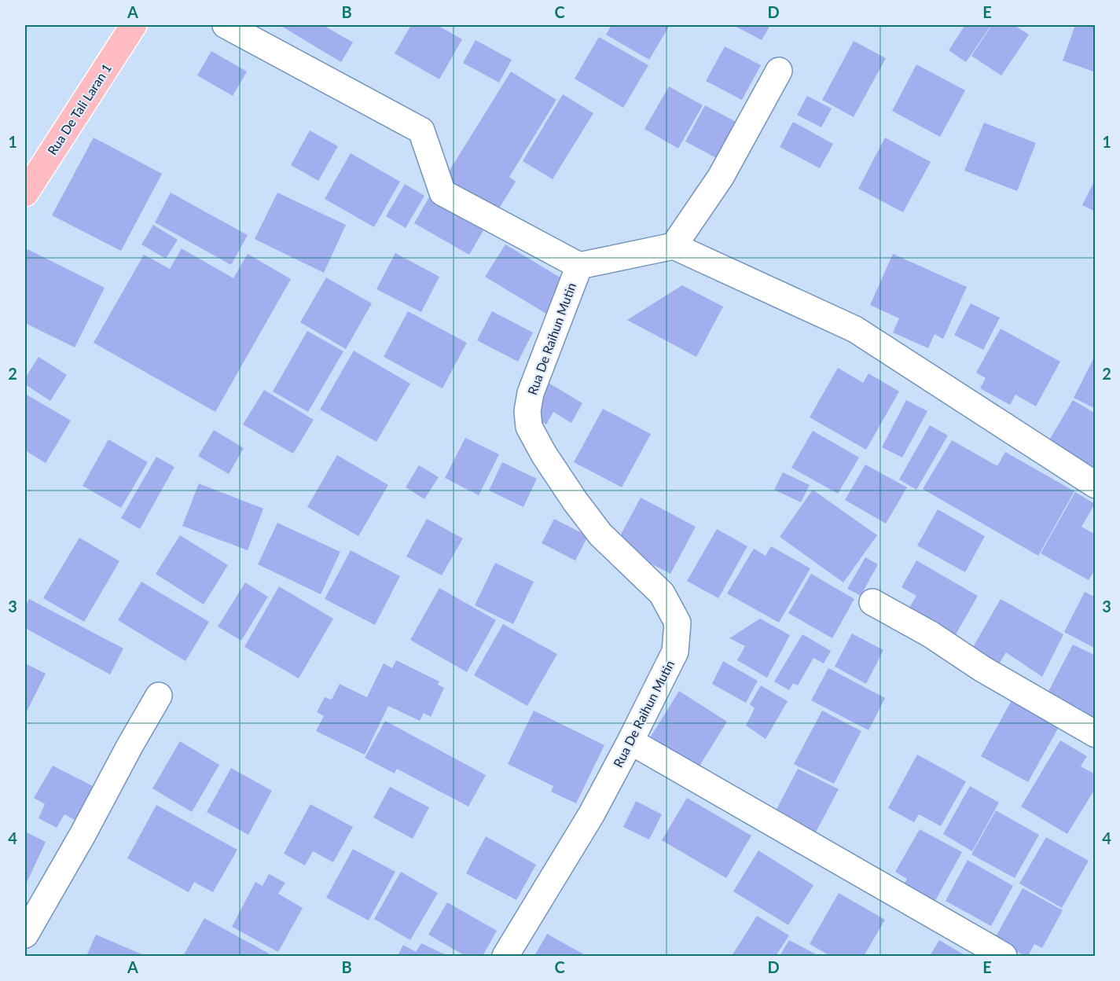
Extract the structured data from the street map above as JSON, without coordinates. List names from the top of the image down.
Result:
{
  "streets": {
    "main road": ["Rua De Tali Laran 1"],
    "street": ["Rua De Raihun Mutin"]
  },
  "grid": {
    "columns": [
      "A",
      "B",
      "C",
      "D",
      "E"
    ],
    "rows": [
      "1",
      "2",
      "3",
      "4"
    ]
  }
}
